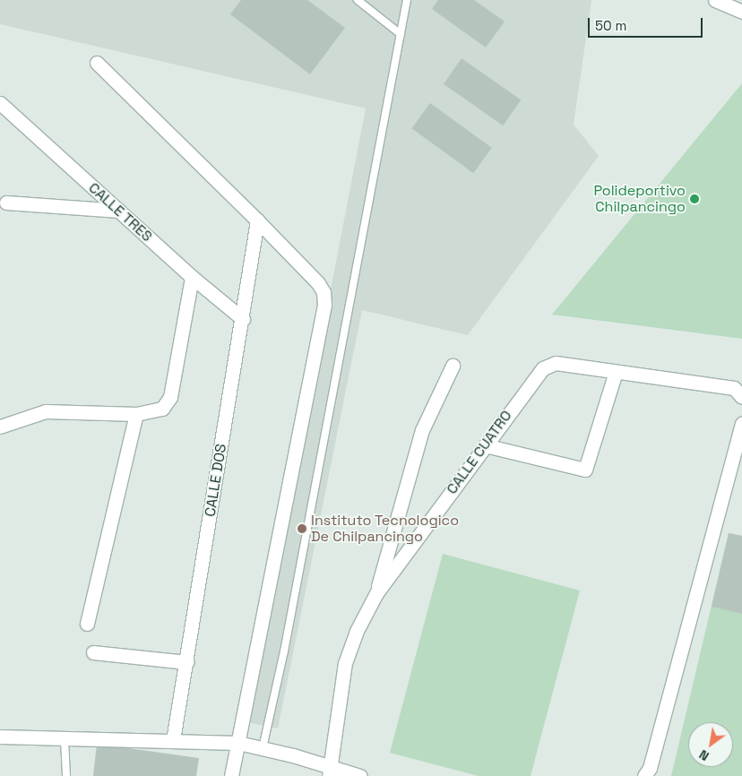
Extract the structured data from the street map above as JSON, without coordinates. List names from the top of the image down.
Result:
{
  "streets": {
    "street": ["CALLE TRES", "CALLE CUATRO", "CALLE DOS"]
  },
  "crossings": [
    ["CALLE TRES", "CALLE DOS"]
  ],
  "places": ["Polideportivo Chilpancingo", "Instituto Tecnologico De Chilpancingo"],
  "scale_bar": "50 m",
  "north": "bottom left"
}
